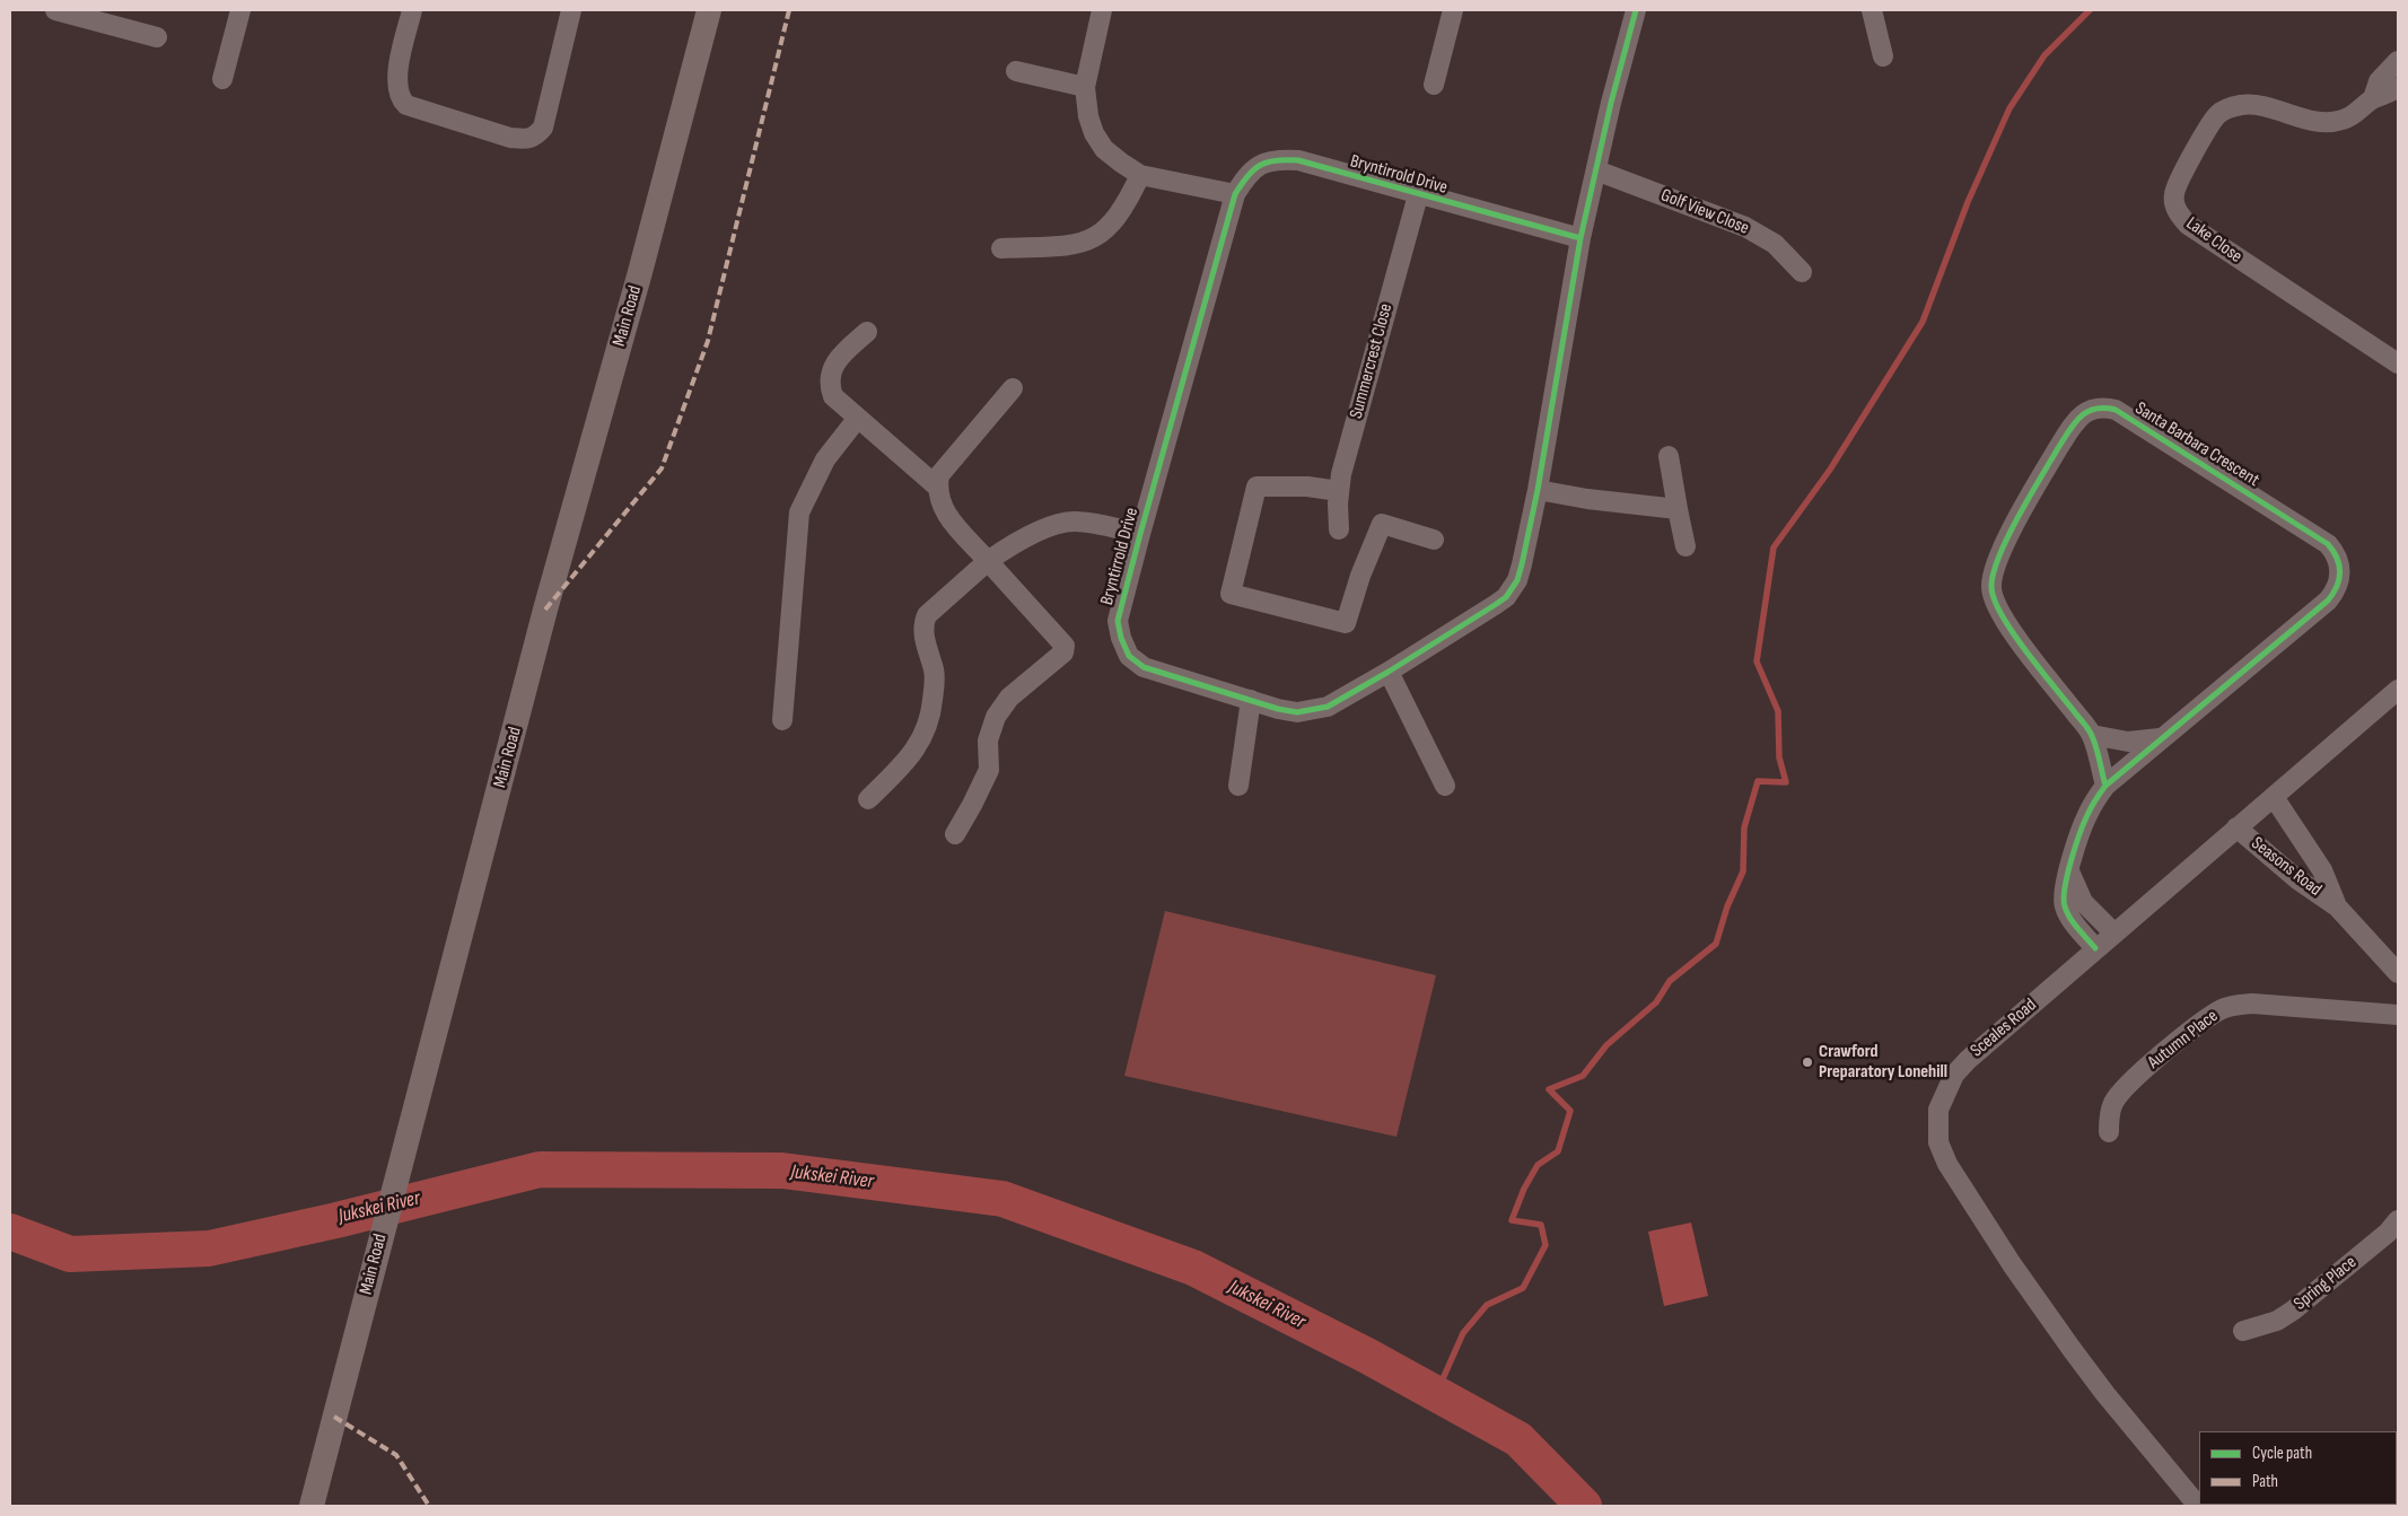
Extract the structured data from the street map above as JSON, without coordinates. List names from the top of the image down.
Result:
{
  "streets": {
    "main road": ["Main Road"],
    "street": [
      "Bryntirrold Drive",
      "Golf View Close",
      "Lake Close",
      "Summercrest Close",
      "Santa Barbara Crescent",
      "Seasons Road",
      "Sceales Road",
      "Autumn Place",
      "Spring Place"
    ]
  },
  "crossings": [
    ["Bryntirrold Drive", "Golf View Close"],
    ["Bryntirrold Drive", "Summercrest Close"],
    ["Santa Barbara Crescent", "Sceales Road"],
    ["Seasons Road", "Sceales Road"]
  ],
  "water": ["Jukskei River"],
  "places": ["Crawford Preparatory Lonehill"],
  "legend": ["Cycle path", "Path"]
}
